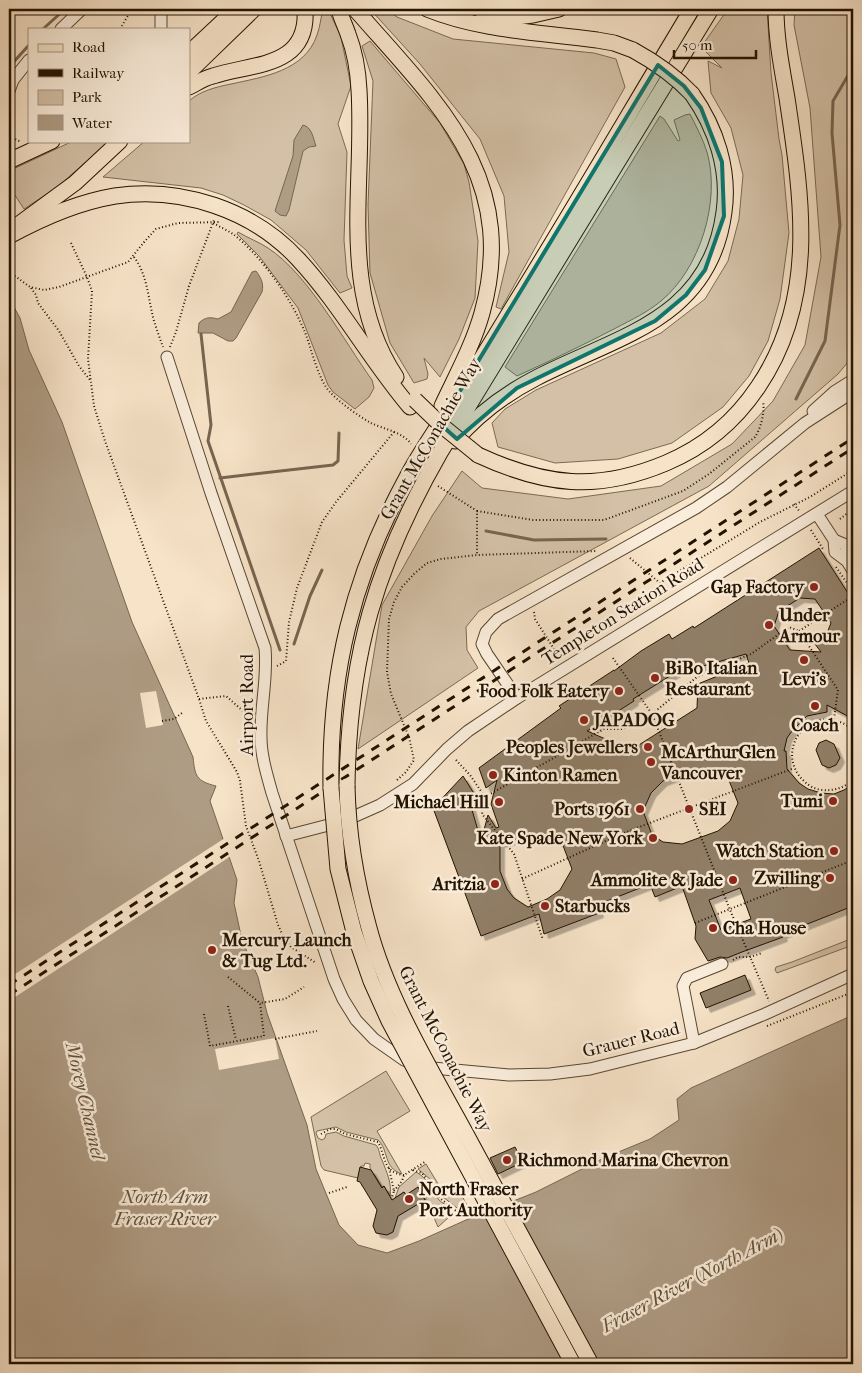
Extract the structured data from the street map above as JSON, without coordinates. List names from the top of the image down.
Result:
{
  "streets": {
    "main road": ["Grant McConachie Way"],
    "street": ["Templeton Station Road", "Airport Road", "Grauer Road"]
  },
  "crossings": [
    ["Templeton Station Road", "Airport Road"],
    ["Airport Road", "Grauer Road"]
  ],
  "water": ["Morey Channel", "North Arm Fraser River", "Fraser River (North Arm)"],
  "places": [
    "Gap Factory",
    "Under Armour",
    "Levi's",
    "BiBo Italian Restaurant",
    "Food Folk Eatery",
    "Coach",
    "JAPADOG",
    "Peoples Jewellers",
    "McArthurGlen Vancouver",
    "Kinton Ramen",
    "Tumi",
    "Michael Hill",
    "Ports 1961",
    "SEI",
    "Kate Spade New York",
    "Watch Station",
    "Zwilling",
    "Ammolite & Jade",
    "Aritzia",
    "Starbucks",
    "Cha House",
    "Mercury Launch & Tug Ltd.",
    "Richmond Marina Chevron",
    "North Fraser Port Authority"
  ],
  "legend": [
    "Road",
    "Railway",
    "Park",
    "Water"
  ],
  "scale_bar": "50 m"
}
